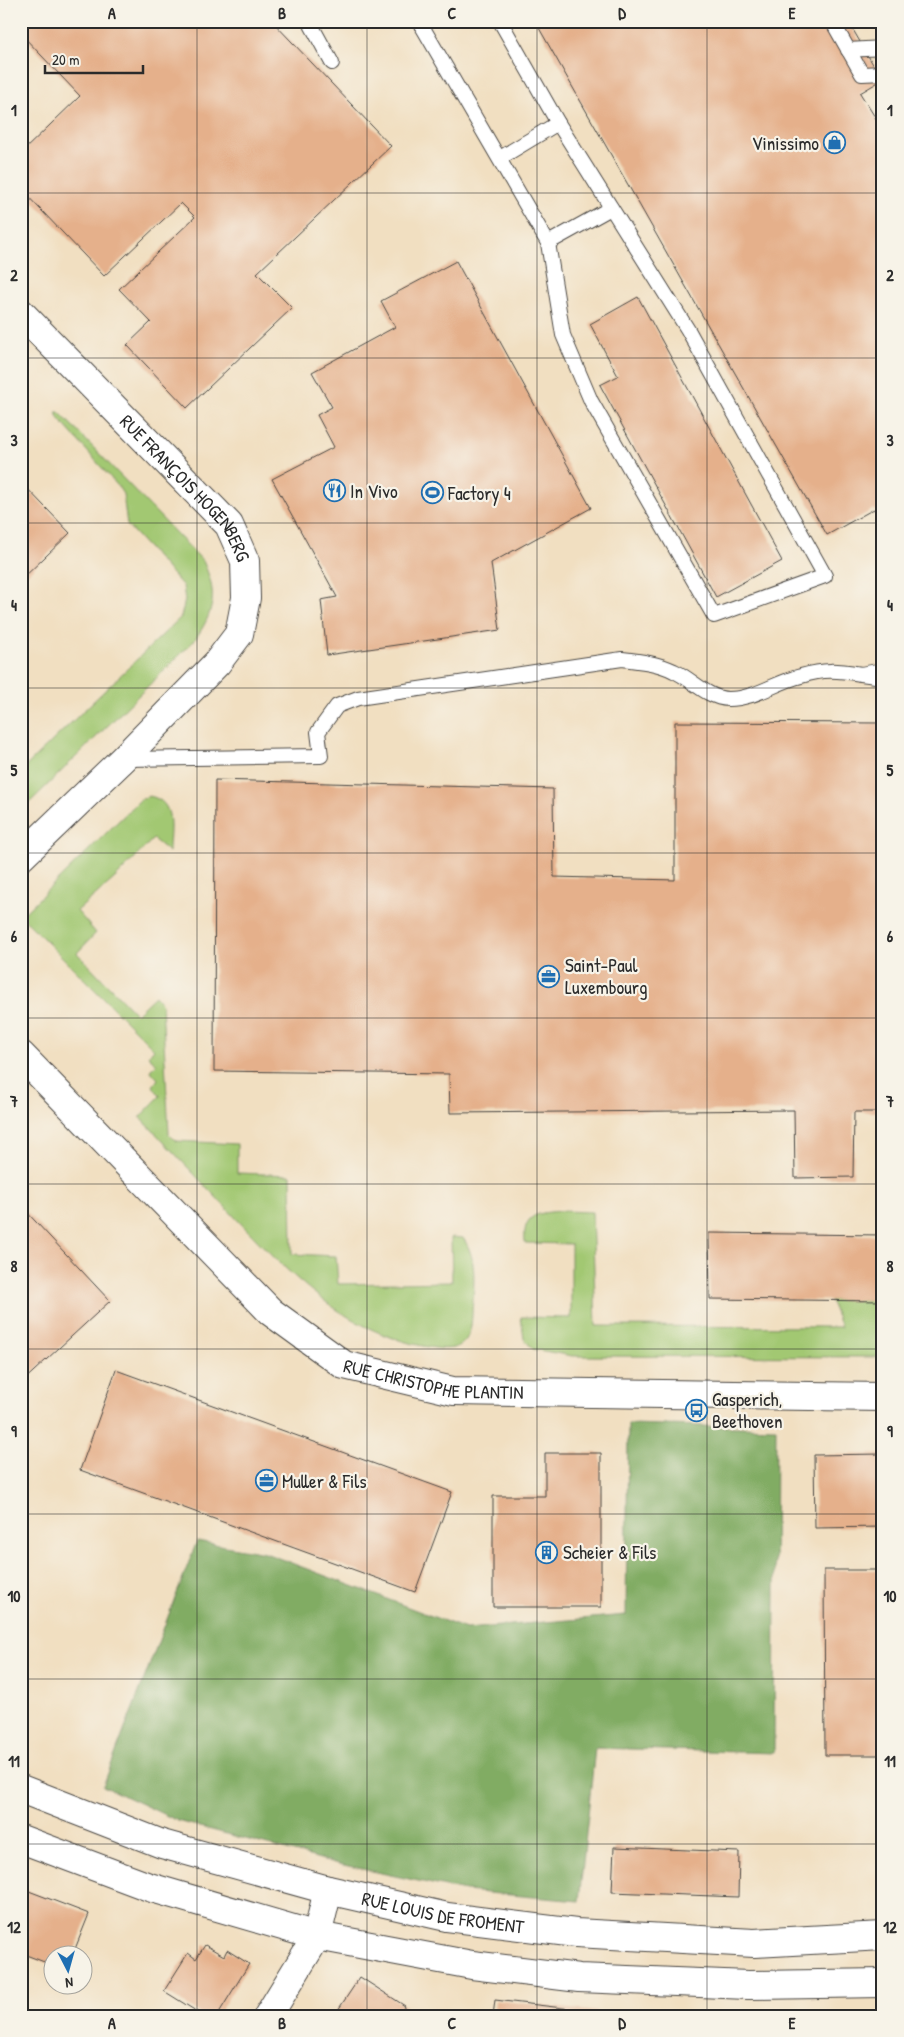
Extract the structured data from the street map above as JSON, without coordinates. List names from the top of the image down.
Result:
{
  "streets": {
    "street": ["RUE FRANÇOIS HOGENBERG", "RUE CHRISTOPHE PLANTIN", "RUE LOUIS DE FROMENT"]
  },
  "places": {
    "shop": ["Vinissimo"],
    "restaurant": ["In Vivo"],
    "sports": ["Factory 4"],
    "office": ["Saint-Paul Luxembourg", "Muller & Fils"],
    "bus stop": ["Gasperich, Beethoven"],
    "building": ["Scheier & Fils"]
  },
  "scale_bar": "20 m",
  "north": "bottom",
  "grid": {
    "columns": [
      "A",
      "B",
      "C",
      "D",
      "E"
    ],
    "rows": [
      "1",
      "2",
      "3",
      "4",
      "5",
      "6",
      "7",
      "8",
      "9",
      "10",
      "11",
      "12"
    ]
  }
}
